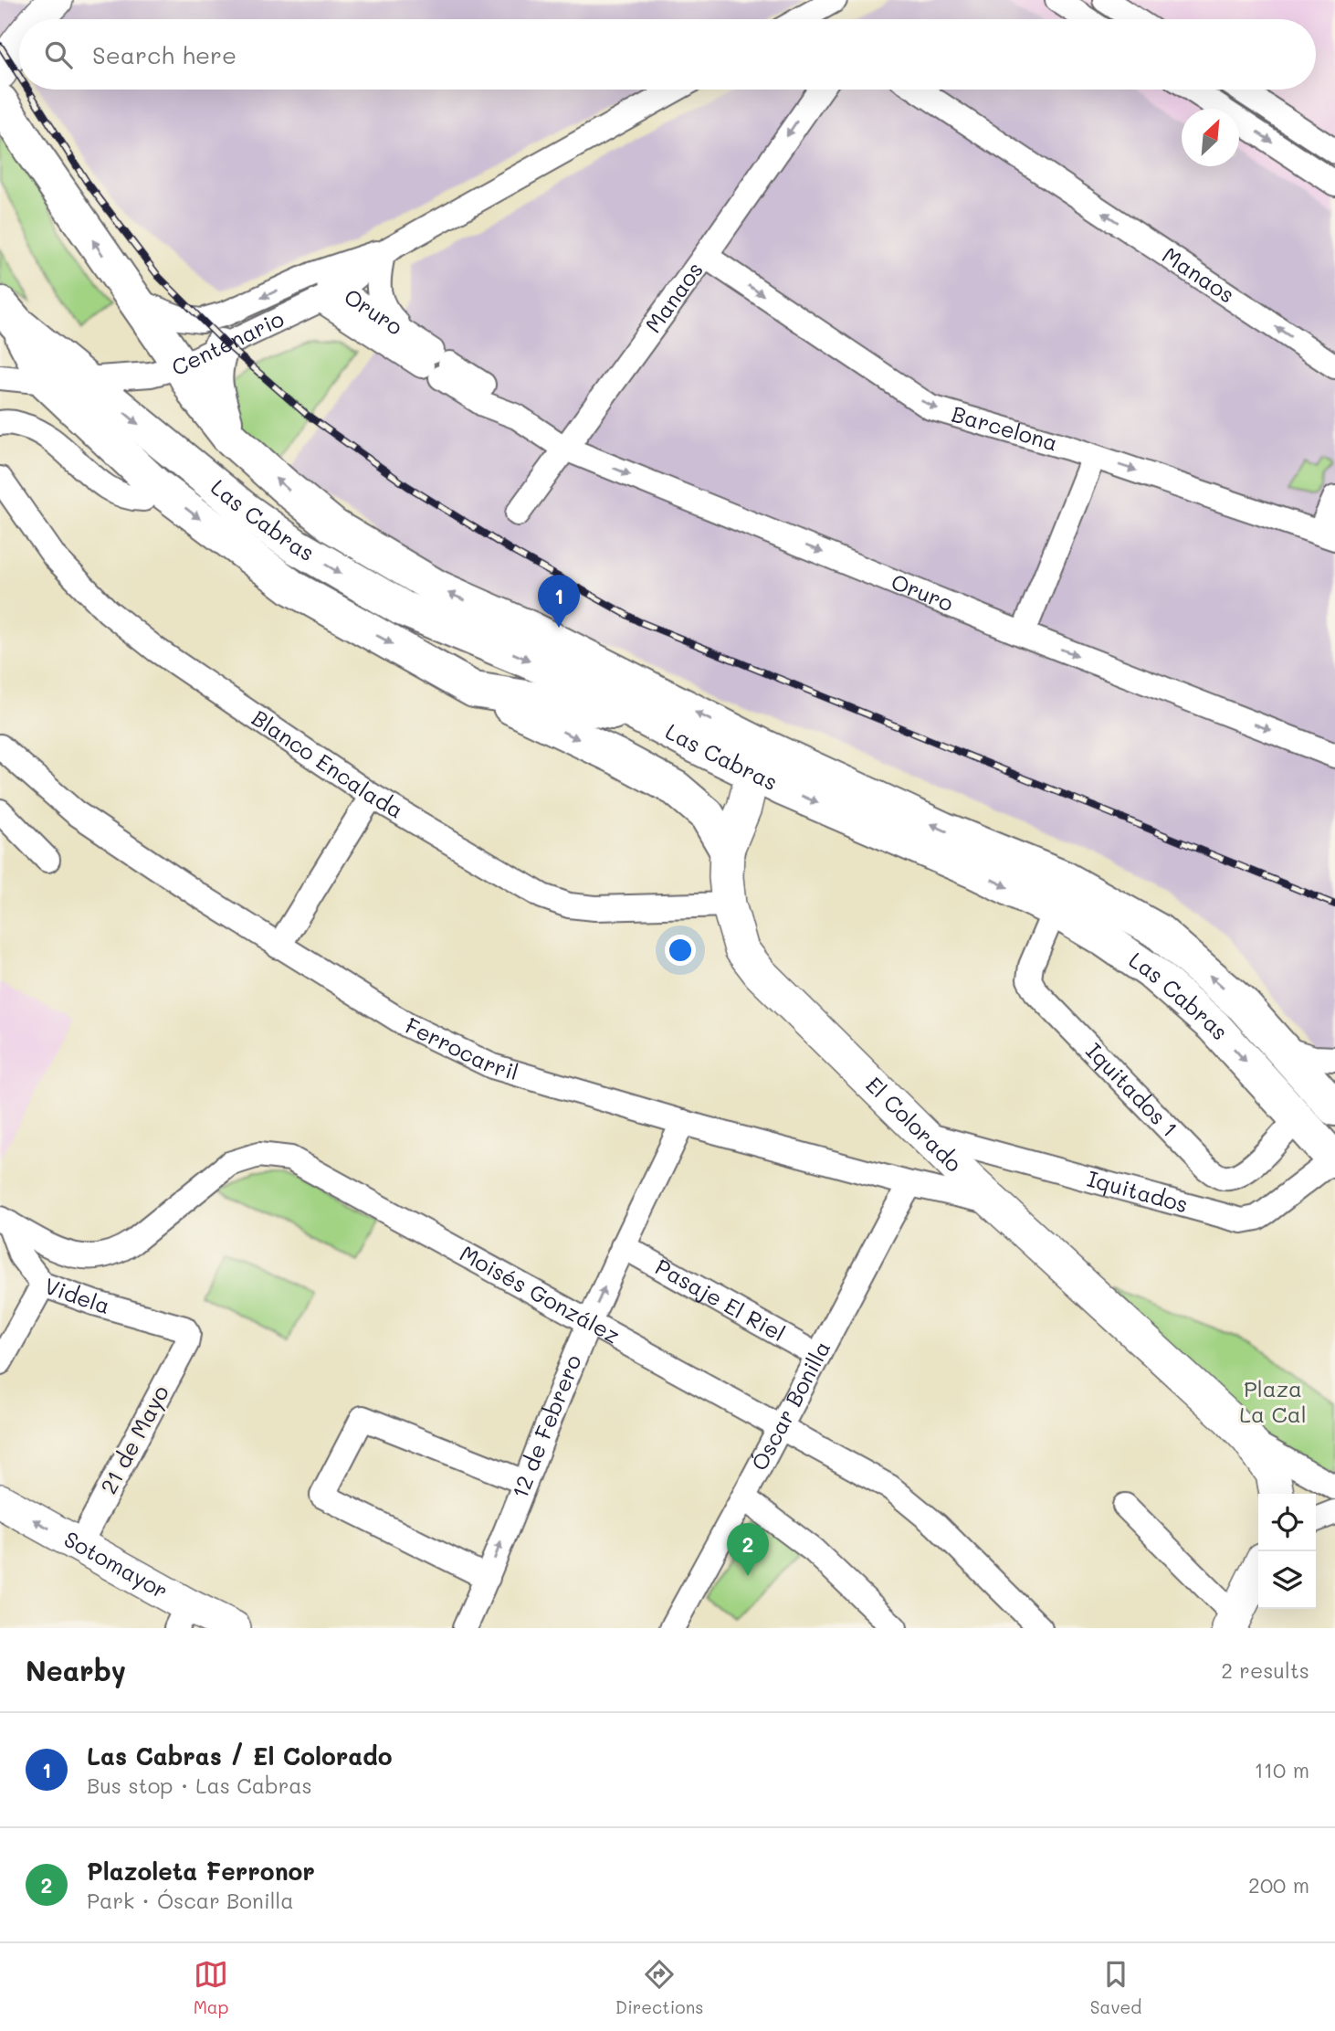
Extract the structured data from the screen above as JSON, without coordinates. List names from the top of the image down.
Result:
{
  "streets": {
    "main road": ["Las Cabras"],
    "street": [
      "Manaos",
      "Oruro",
      "Centenario",
      "Barcelona",
      "Blanco Encalada",
      "Ferrocarril",
      "Iquitados 1",
      "El Colorado",
      "Iquitados",
      "Videla",
      "Moisés González",
      "Pasaje El Riel",
      "Óscar Bonilla",
      "12 de Febrero",
      "21 de Mayo",
      "Sotomayor"
    ]
  },
  "crossings": [
    ["Manaos", "Oruro"],
    ["Manaos", "Barcelona"],
    ["Oruro", "Centenario"],
    ["Centenario", "Las Cabras"],
    ["Las Cabras", "Iquitados 1"],
    ["Las Cabras", "El Colorado"],
    ["Las Cabras", "Iquitados"],
    ["Blanco Encalada", "El Colorado"],
    ["Ferrocarril", "El Colorado"],
    ["Ferrocarril", "Óscar Bonilla"],
    ["Ferrocarril", "12 de Febrero"],
    ["Iquitados 1", "Iquitados"],
    ["El Colorado", "Iquitados"],
    ["Videla", "Moisés González"],
    ["Videla", "21 de Mayo"],
    ["Moisés González", "Óscar Bonilla"],
    ["Moisés González", "12 de Febrero"],
    ["Pasaje El Riel", "Óscar Bonilla"],
    ["Pasaje El Riel", "12 de Febrero"],
    ["21 de Mayo", "Sotomayor"]
  ],
  "one_way": ["Oruro", "Barcelona"],
  "parks": ["Plaza La Cal"],
  "north": "top right",
  "page": {
    "search": "Search here",
    "pins": ["1", "2"],
    "heading": ["Nearby", "2 results"],
    "list": [
      {
        "mark": "1",
        "name": "Las Cabras / El Colorado",
        "note": "Bus stop · Las Cabras",
        "value": "110 m"
      },
      {
        "mark": "2",
        "name": "Plazoleta Ferronor",
        "note": "Park · Óscar Bonilla",
        "value": "200 m"
      }
    ],
    "nav": ["Map", "Directions", "Saved"]
  }
}
